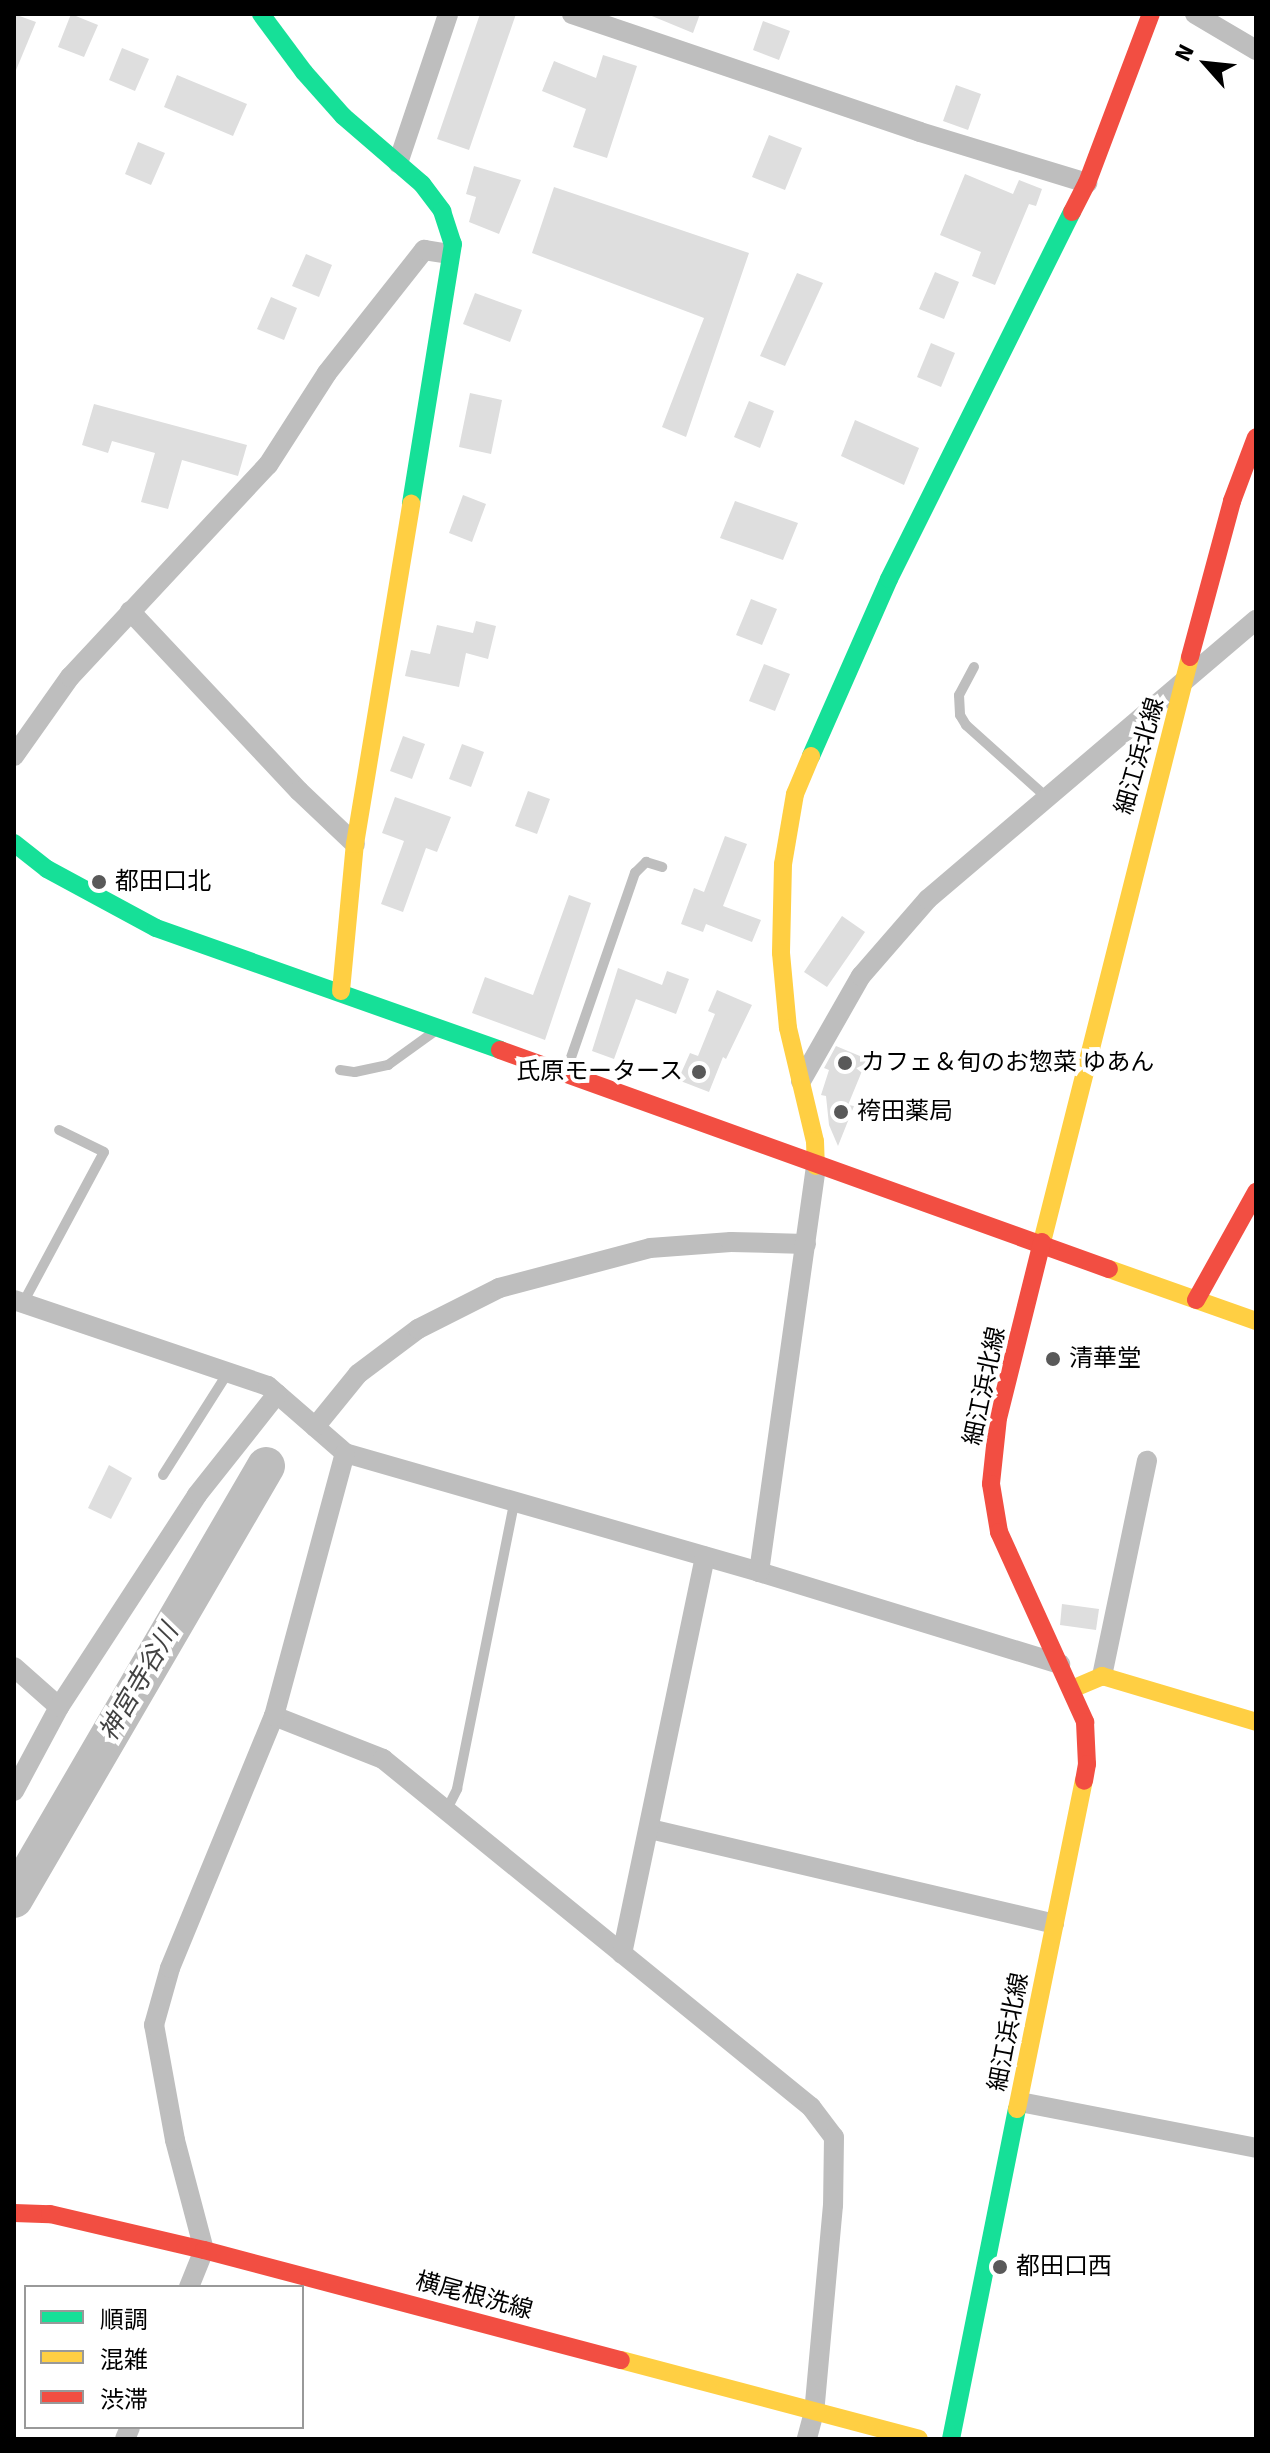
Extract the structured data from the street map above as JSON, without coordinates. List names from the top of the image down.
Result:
{
  "streets": {
    "street": ["細江浜北線", "横尾根洗線"]
  },
  "water": ["神宮寺谷川"],
  "places": [
    "都田口北",
    "カフェ＆旬のお惣菜 ゆあん",
    "氏原モータース",
    "袴田薬局",
    "清華堂",
    "都田口西"
  ],
  "legend": ["順調", "混雑", "渋滞"],
  "north": "top left"
}
